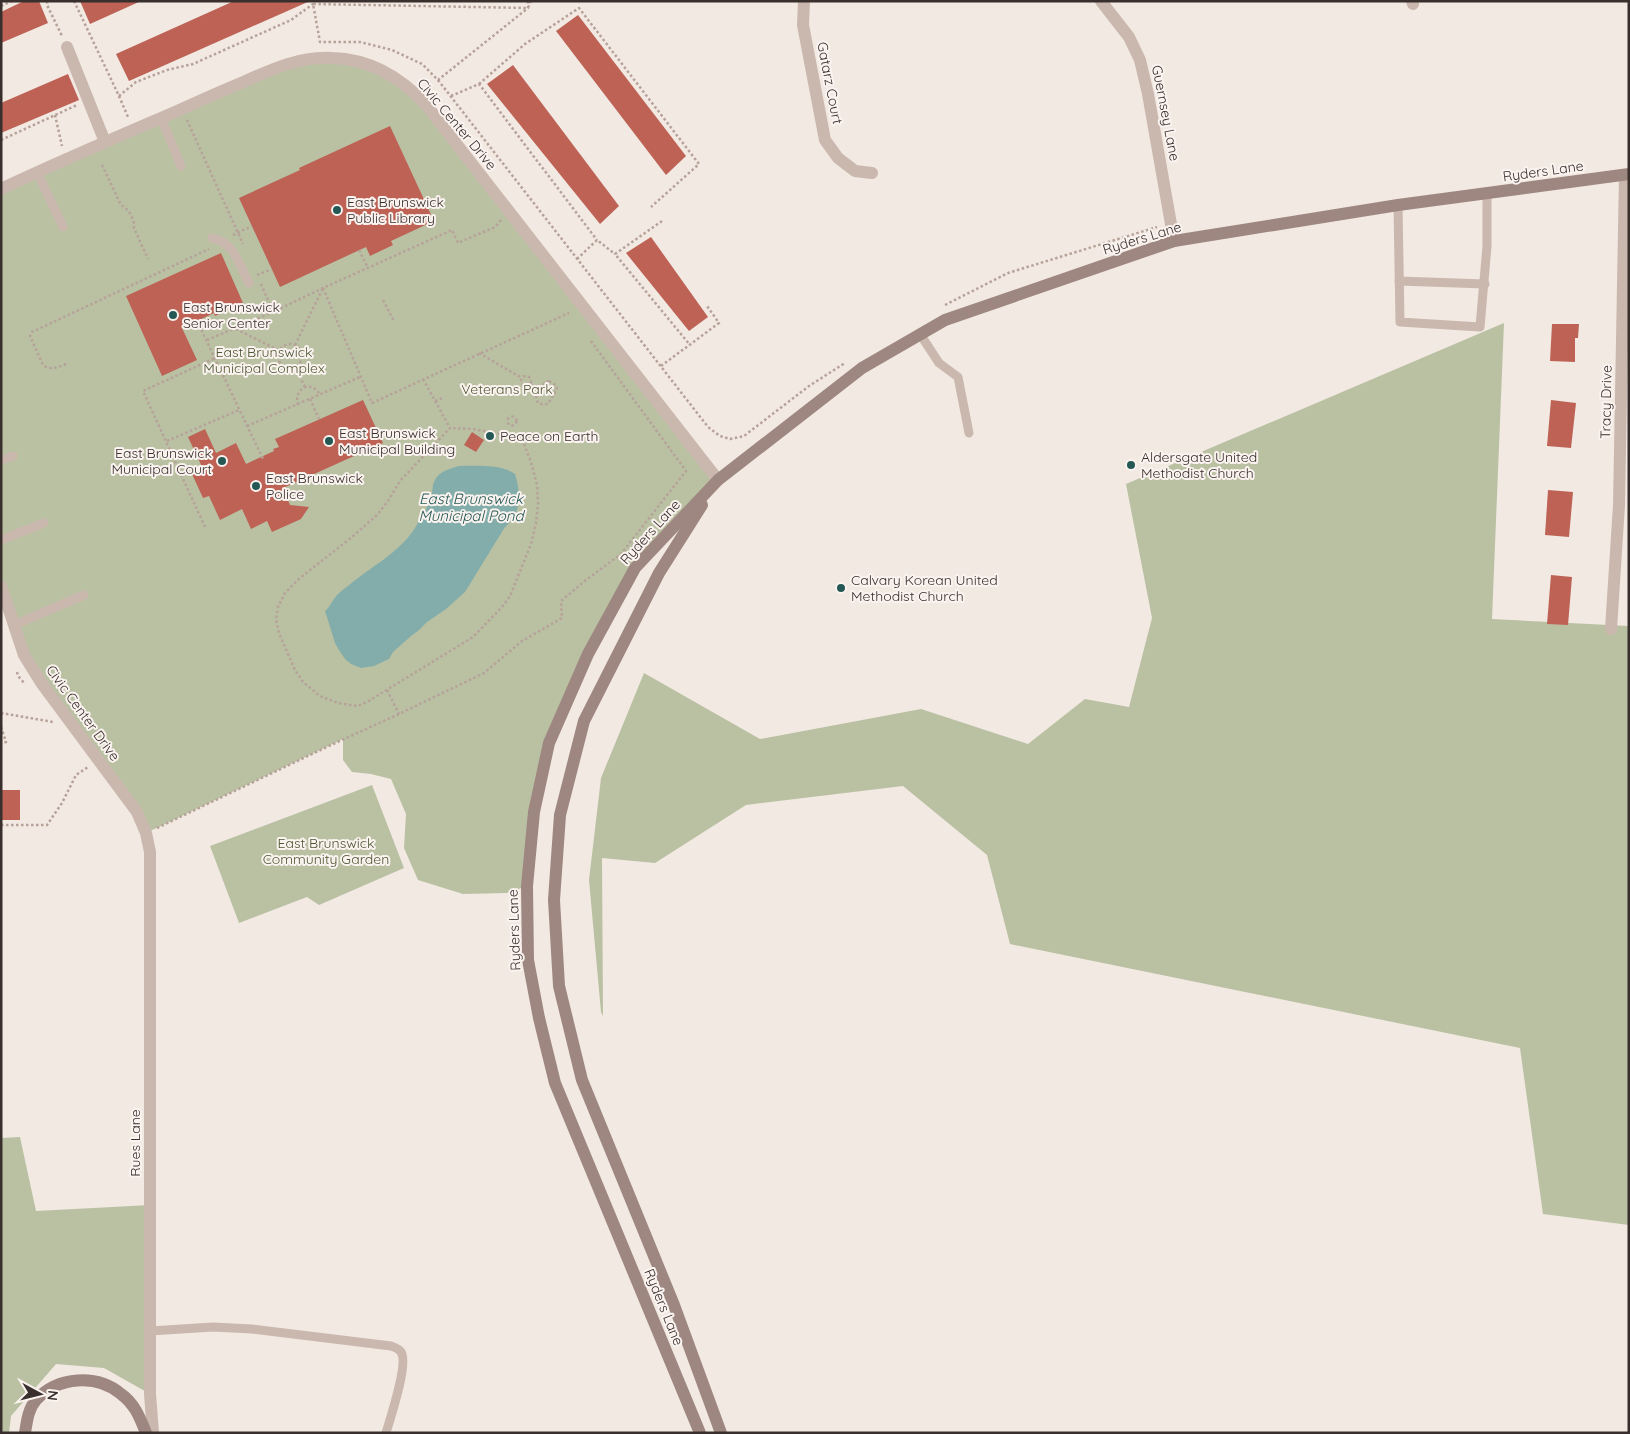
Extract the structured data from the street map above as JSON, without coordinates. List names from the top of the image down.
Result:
{
  "streets": {
    "main road": ["Ryders Lane"],
    "street": [
      "Gatarz Court",
      "Guernsey Lane",
      "Civic Center Drive",
      "Tracy Drive",
      "Rues Lane"
    ]
  },
  "crossings": [
    ["Guernsey Lane", "Ryders Lane"],
    ["Civic Center Drive", "Ryders Lane"],
    ["Civic Center Drive", "Rues Lane"],
    ["Ryders Lane", "Tracy Drive"]
  ],
  "water": ["East Brunswick Municipal Pond"],
  "parks": ["East Brunswick Municipal Complex", "Veterans Park", "East Brunswick Community Garden"],
  "places": [
    "East Brunswick Public Library",
    "East Brunswick Senior Center",
    "Peace on Earth",
    "East Brunswick Municipal Building",
    "East Brunswick Municipal Court",
    "Aldersgate United Methodist Church",
    "East Brunswick Police",
    "Calvary Korean United Methodist Church"
  ],
  "north": "right"
}
